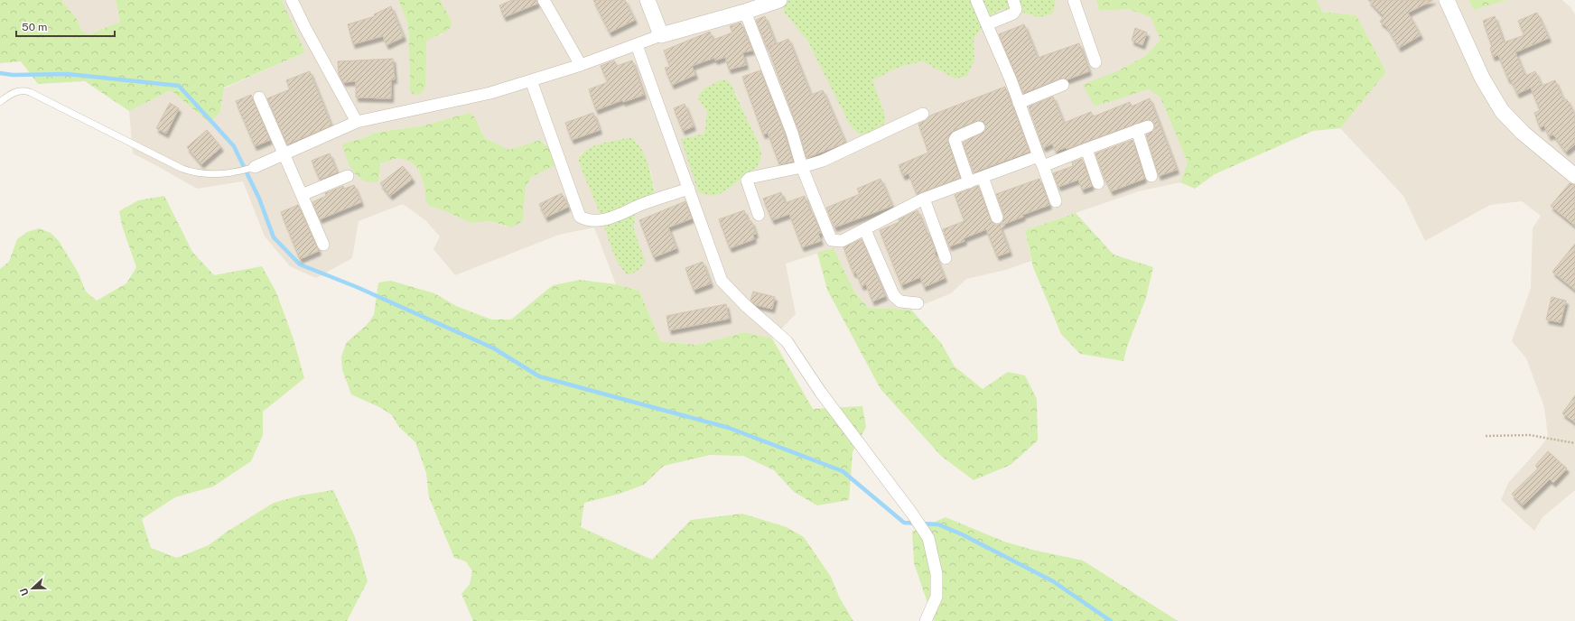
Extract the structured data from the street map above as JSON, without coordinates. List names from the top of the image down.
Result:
{
  "scale_bar": "50 m",
  "north": "left"
}
